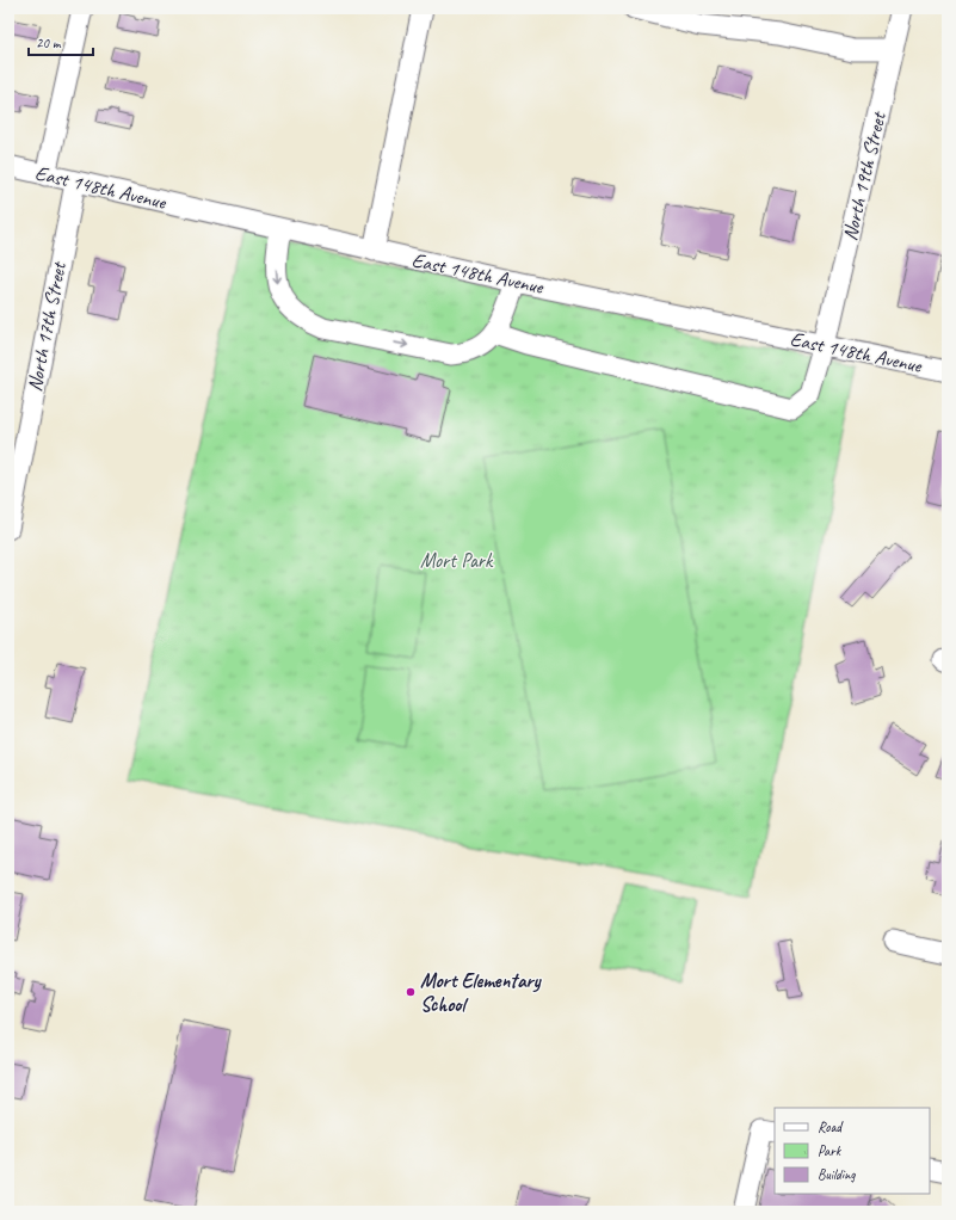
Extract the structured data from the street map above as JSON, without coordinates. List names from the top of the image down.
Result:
{
  "streets": {
    "street": ["North 19th Street", "East 148th Avenue", "North 17th Street"]
  },
  "crossings": [
    ["North 19th Street", "East 148th Avenue"],
    ["East 148th Avenue", "North 17th Street"]
  ],
  "parks": ["Mort Park"],
  "places": ["Mort Elementary School"],
  "legend": ["Road", "Park", "Building"],
  "scale_bar": "20 m"
}
